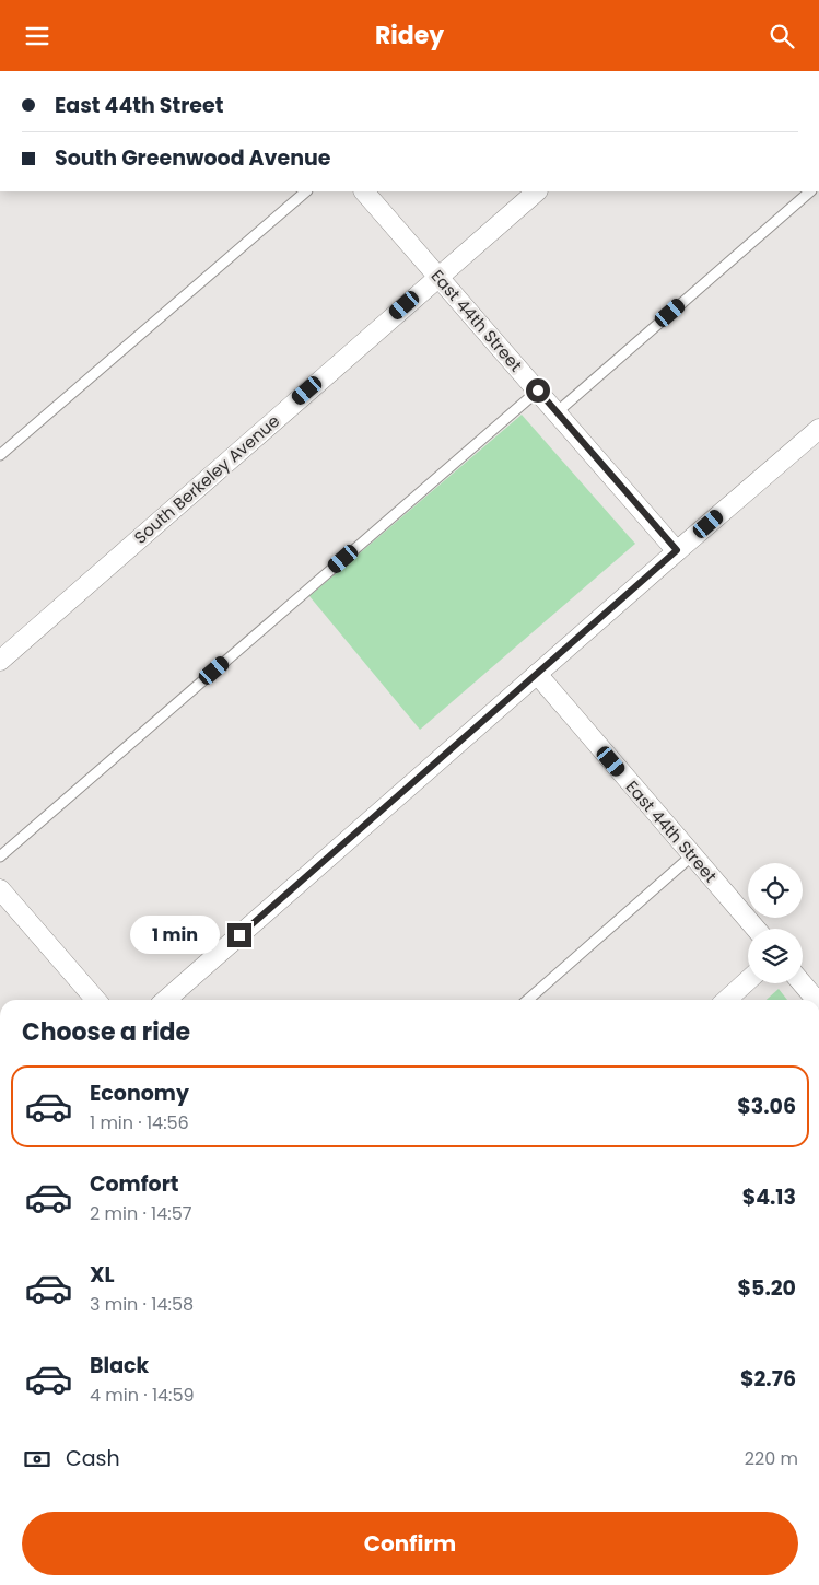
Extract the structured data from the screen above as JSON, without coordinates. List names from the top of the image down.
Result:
{
  "streets": {
    "street": ["East 44th Street", "South Berkeley Avenue"]
  },
  "crossings": [
    ["East 44th Street", "South Berkeley Avenue"]
  ],
  "page": {
    "header": "Ridey",
    "banner": ["East 44th Street", "South Greenwood Avenue"],
    "bubble": "1 min",
    "heading": "Choose a ride",
    "list": [
      {
        "name": "Economy",
        "note": "1 min · 14:56",
        "value": "$3.06"
      },
      {
        "name": "Comfort",
        "note": "2 min · 14:57",
        "value": "$4.13"
      },
      {
        "name": "XL",
        "note": "3 min · 14:58",
        "value": "$5.20"
      },
      {
        "name": "Black",
        "note": "4 min · 14:59",
        "value": "$2.76"
      }
    ],
    "pay": ["Cash", "220 m"],
    "buttons": "Confirm"
  }
}
